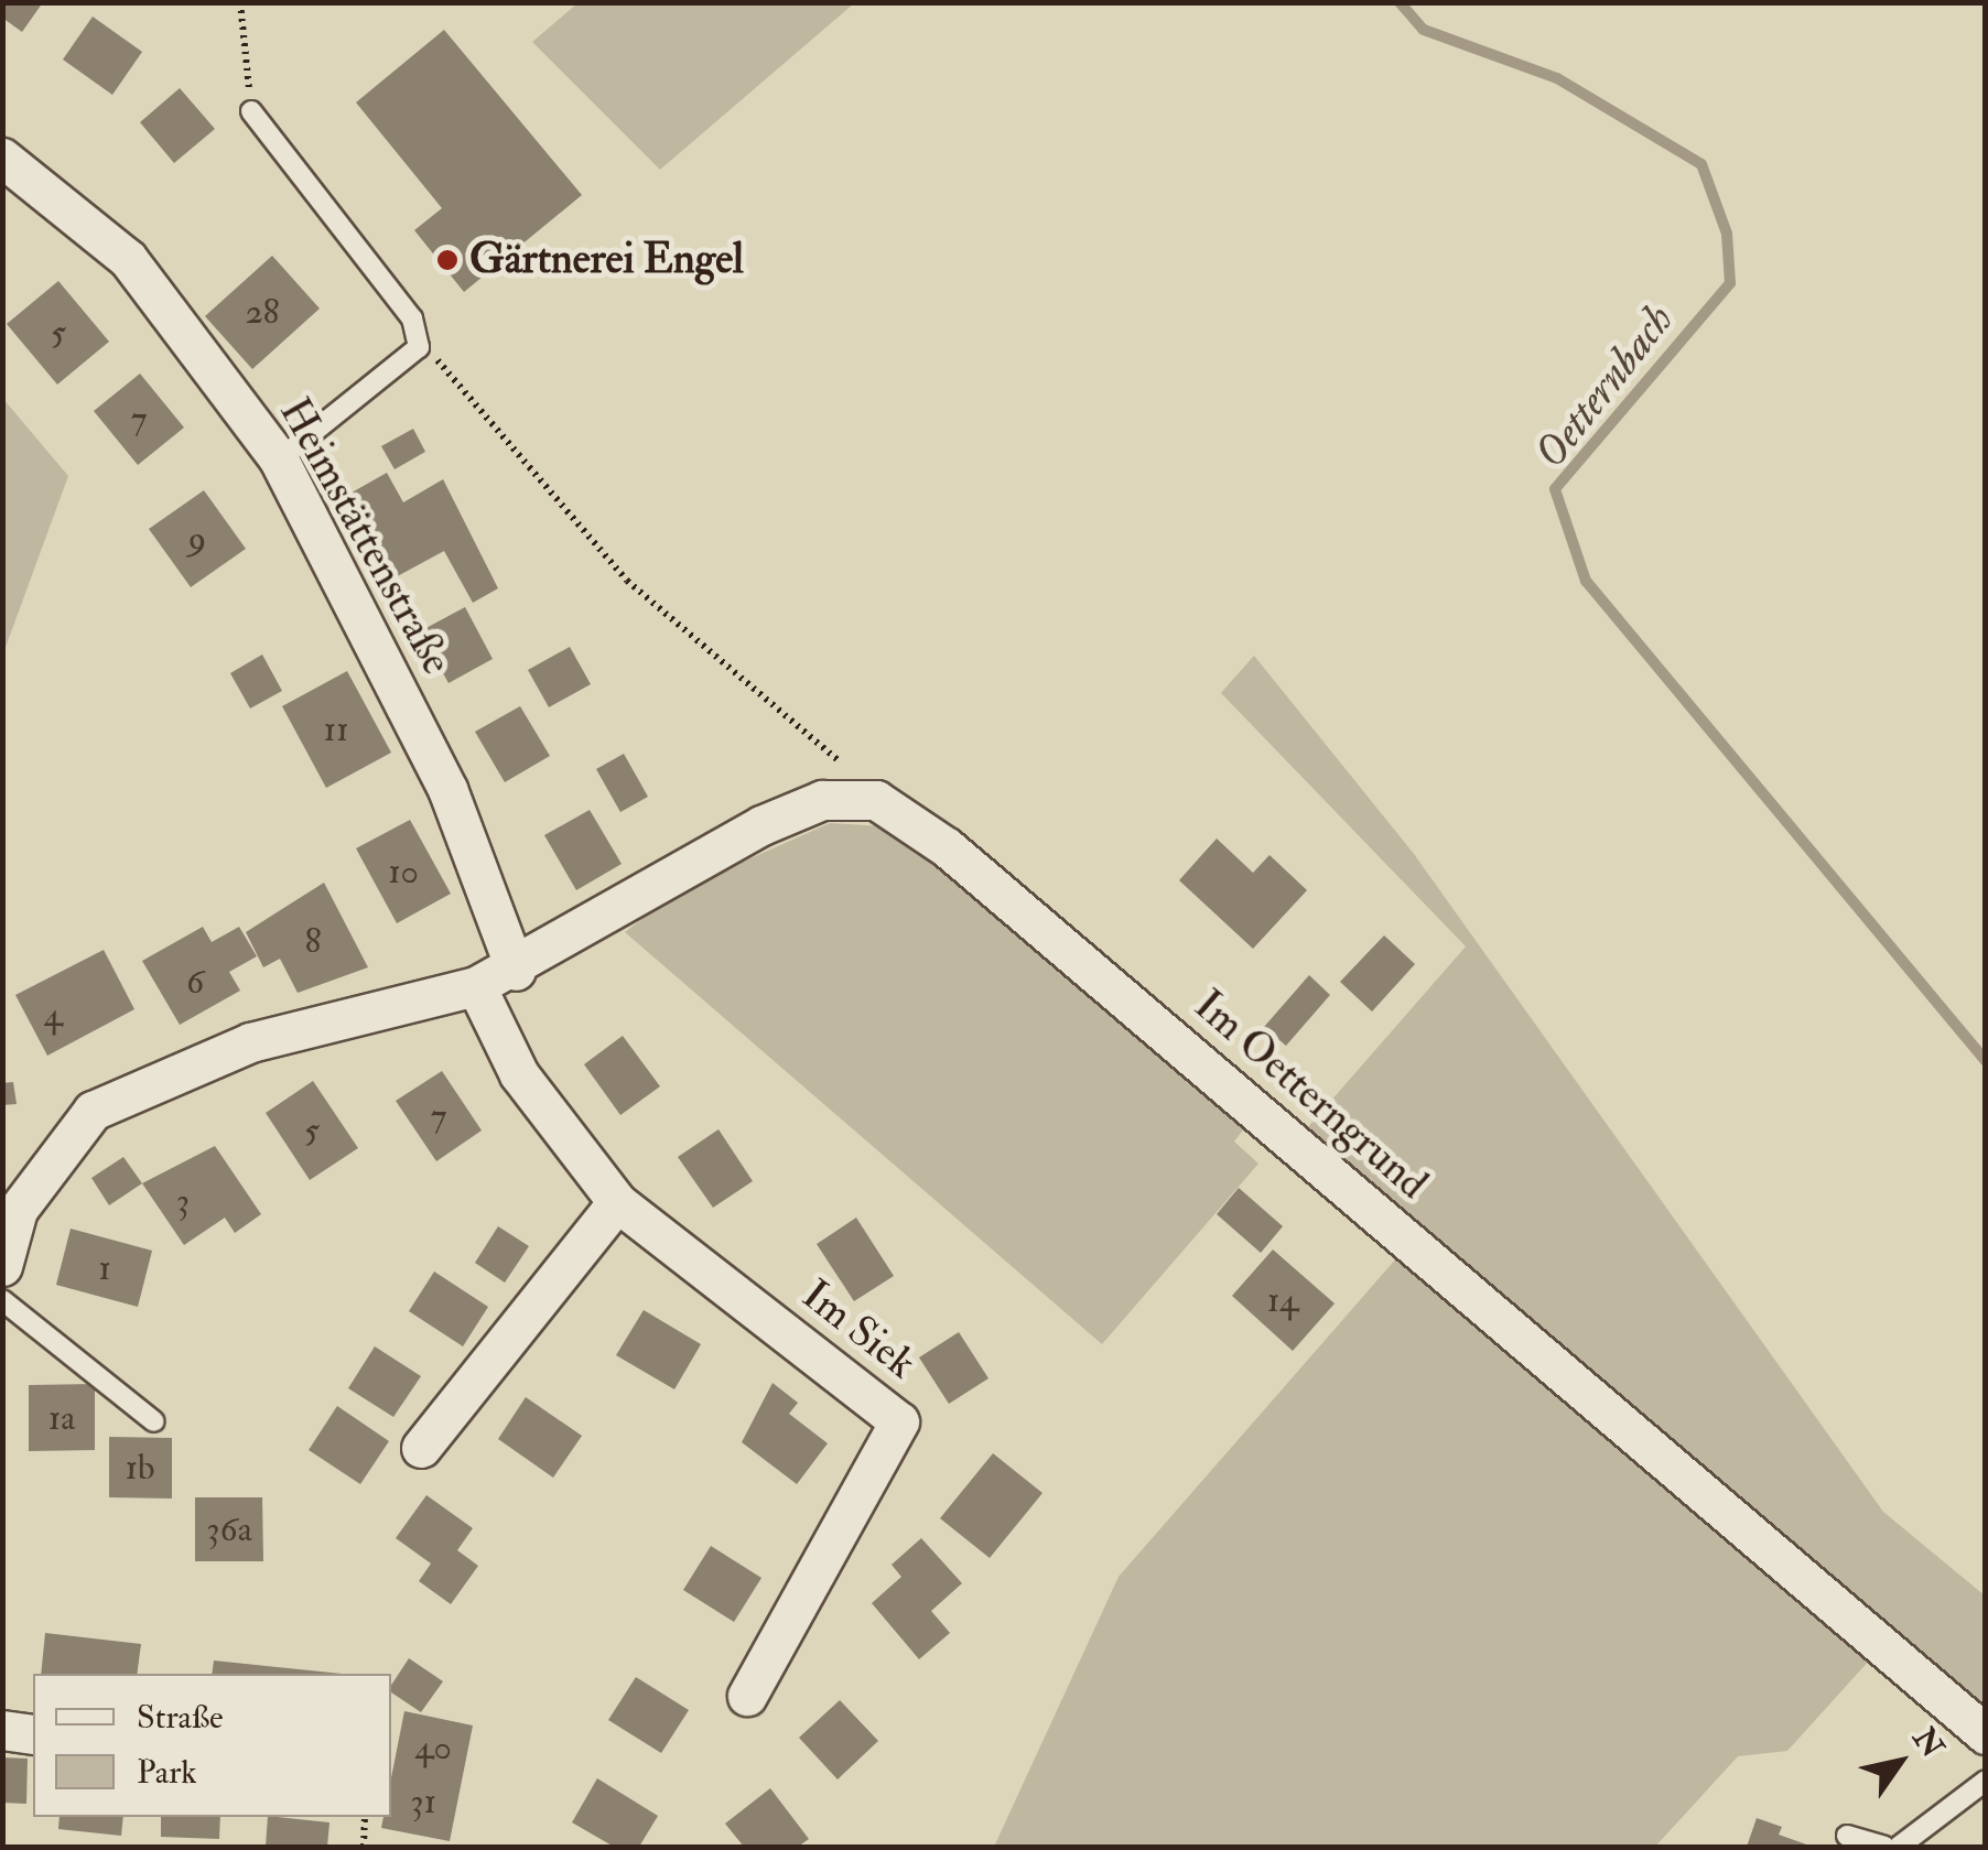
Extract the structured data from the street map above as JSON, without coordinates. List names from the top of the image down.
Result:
{
  "streets": {
    "street": ["Heimstättenstraße", "Im Oetterngrund", "Im Siek"]
  },
  "water": ["Oetternbach"],
  "places": ["Gärtnerei Engel"],
  "house_numbers": [
    "28",
    "5",
    "7",
    "9",
    "11",
    "10",
    "8",
    "6",
    "4",
    "7",
    "5",
    "3",
    "1",
    "14",
    "1a",
    "1b",
    "36a",
    "40",
    "31"
  ],
  "legend": ["Straße", "Park"],
  "north": "top right"
}
